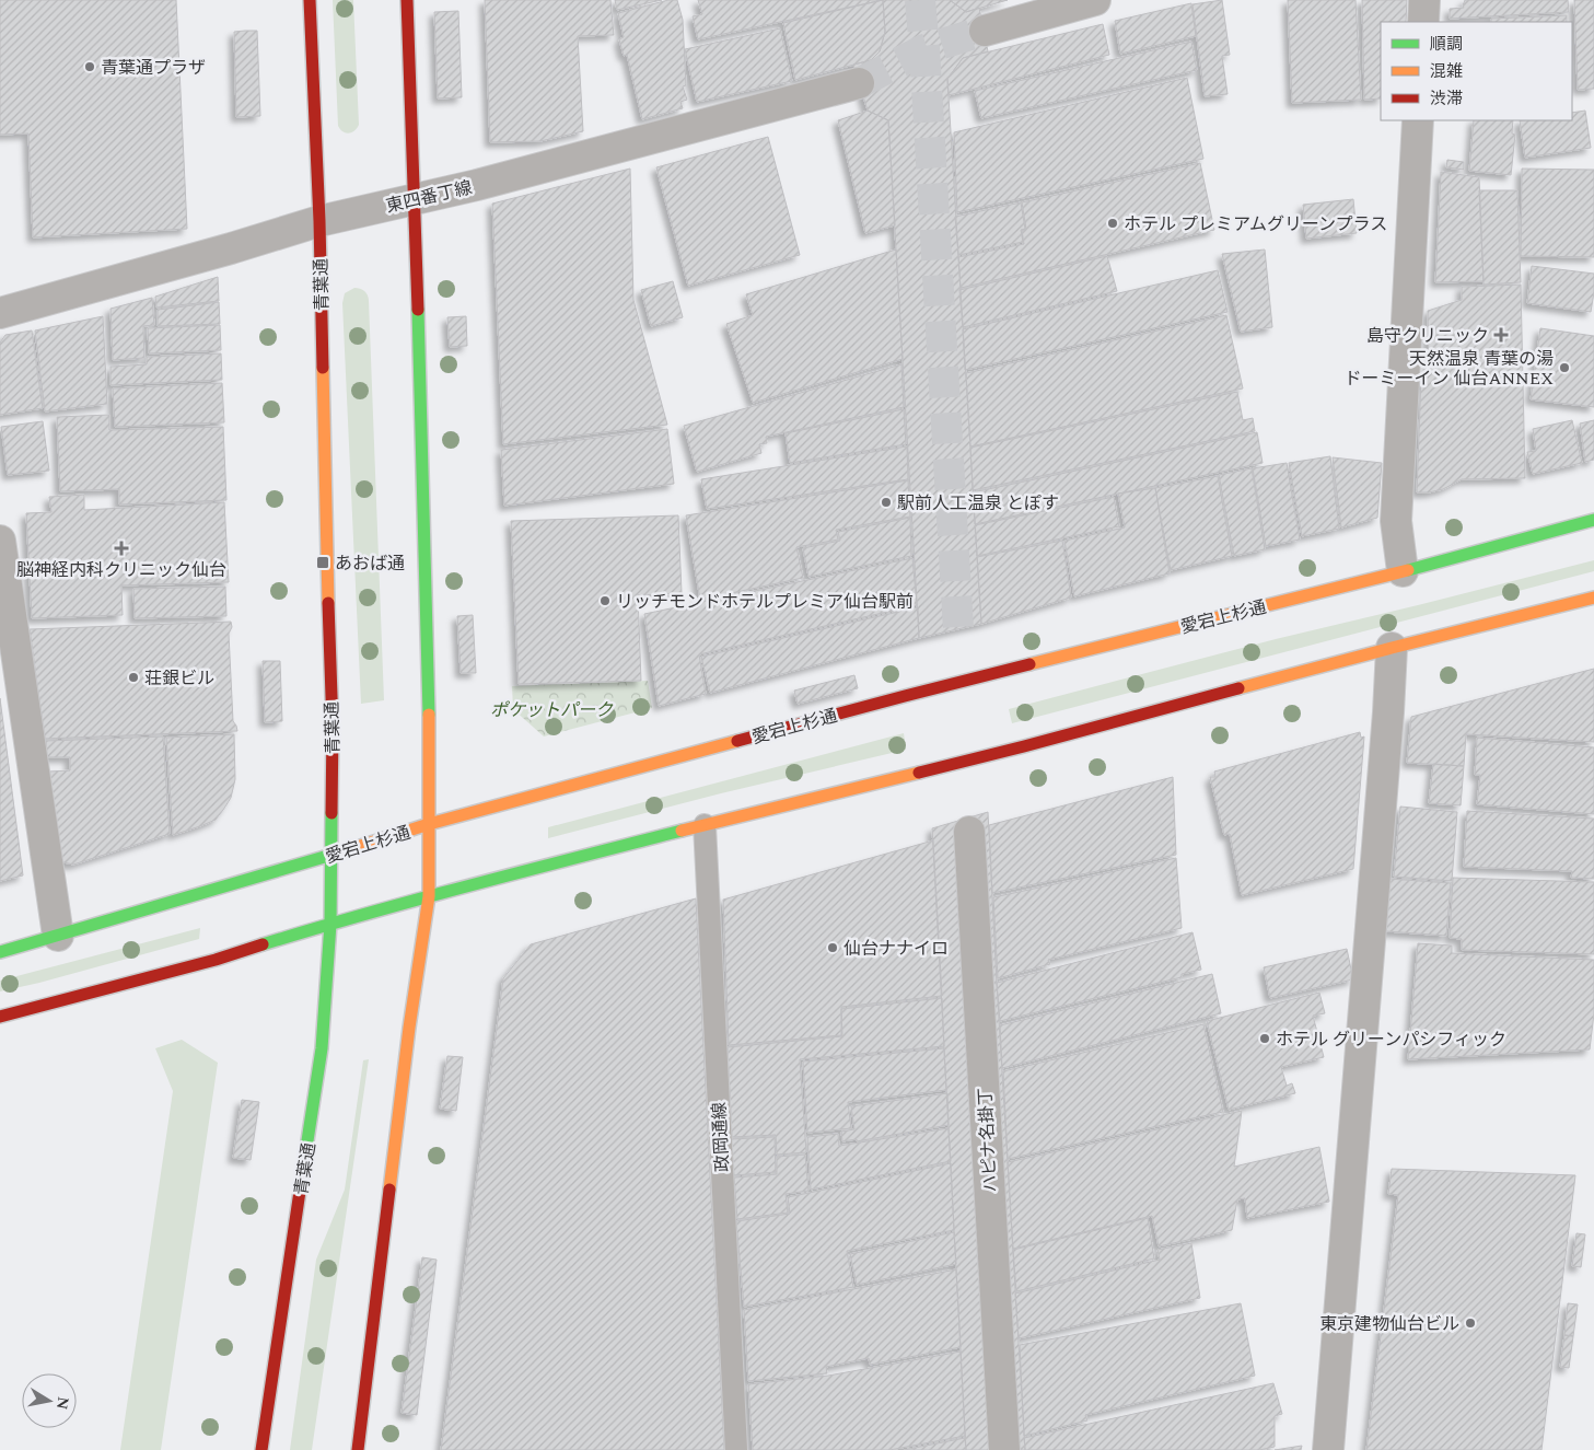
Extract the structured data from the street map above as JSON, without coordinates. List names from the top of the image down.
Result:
{
  "streets": {
    "street": [
      "東四番丁線",
      "青葉通",
      "愛宕上杉通",
      "ハピナ名掛丁"
    ],
    "lane": ["政岡通線"]
  },
  "crossings": [
    ["東四番丁線", "青葉通"],
    ["青葉通", "愛宕上杉通"]
  ],
  "parks": ["ポケットパーク"],
  "places": {
    "other": [
      "青葉通プラザ",
      "ホテル プレミアムグリーンプラス",
      "天然温泉 青葉の湯 ドーミーイン 仙台ANNEX",
      "駅前人工温泉 とぽす",
      "リッチモンドホテルプレミア仙台駅前",
      "荘銀ビル",
      "仙台ナナイロ",
      "ホテル グリーンパシフィック",
      "東京建物仙台ビル"
    ],
    "health": ["島守クリニック", "脳神経内科クリニック仙台"],
    "transit": ["あおば通"]
  },
  "legend": ["順調", "混雑", "渋滞"],
  "north": "right"
}
